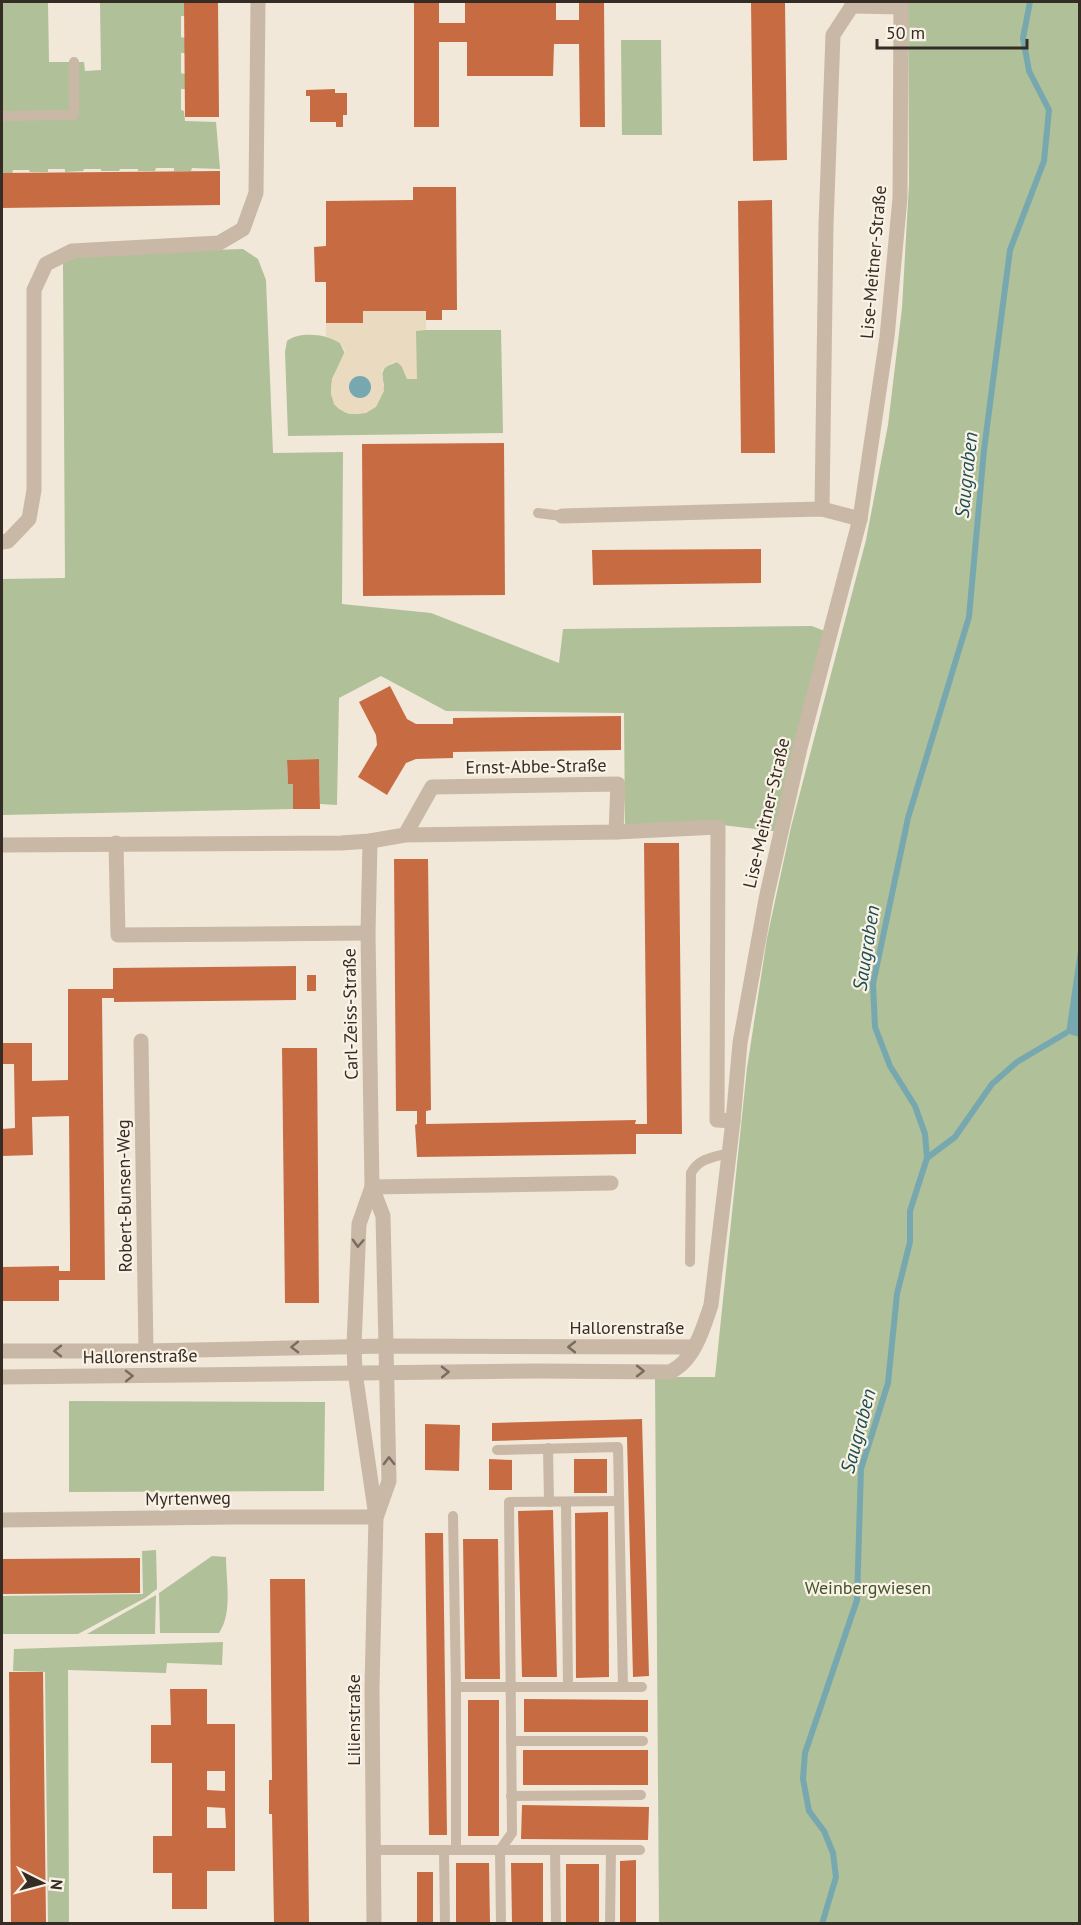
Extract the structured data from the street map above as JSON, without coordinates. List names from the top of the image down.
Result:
{
  "streets": {
    "street": [
      "Lise-Meitner-Straße",
      "Ernst-Abbe-Straße",
      "Carl-Zeiss-Straße",
      "Robert-Bunsen-Weg",
      "Hallorenstraße",
      "Myrtenweg",
      "Lilienstraße"
    ]
  },
  "crossings": [
    ["Lise-Meitner-Straße", "Ernst-Abbe-Straße"],
    ["Lise-Meitner-Straße", "Hallorenstraße"],
    ["Carl-Zeiss-Straße", "Hallorenstraße"],
    ["Carl-Zeiss-Straße", "Lilienstraße"],
    ["Robert-Bunsen-Weg", "Hallorenstraße"],
    ["Hallorenstraße", "Lilienstraße"],
    ["Myrtenweg", "Lilienstraße"]
  ],
  "water": ["Saugraben"],
  "parks": ["Weinbergwiesen"],
  "scale_bar": "50 m",
  "north": "right"
}
